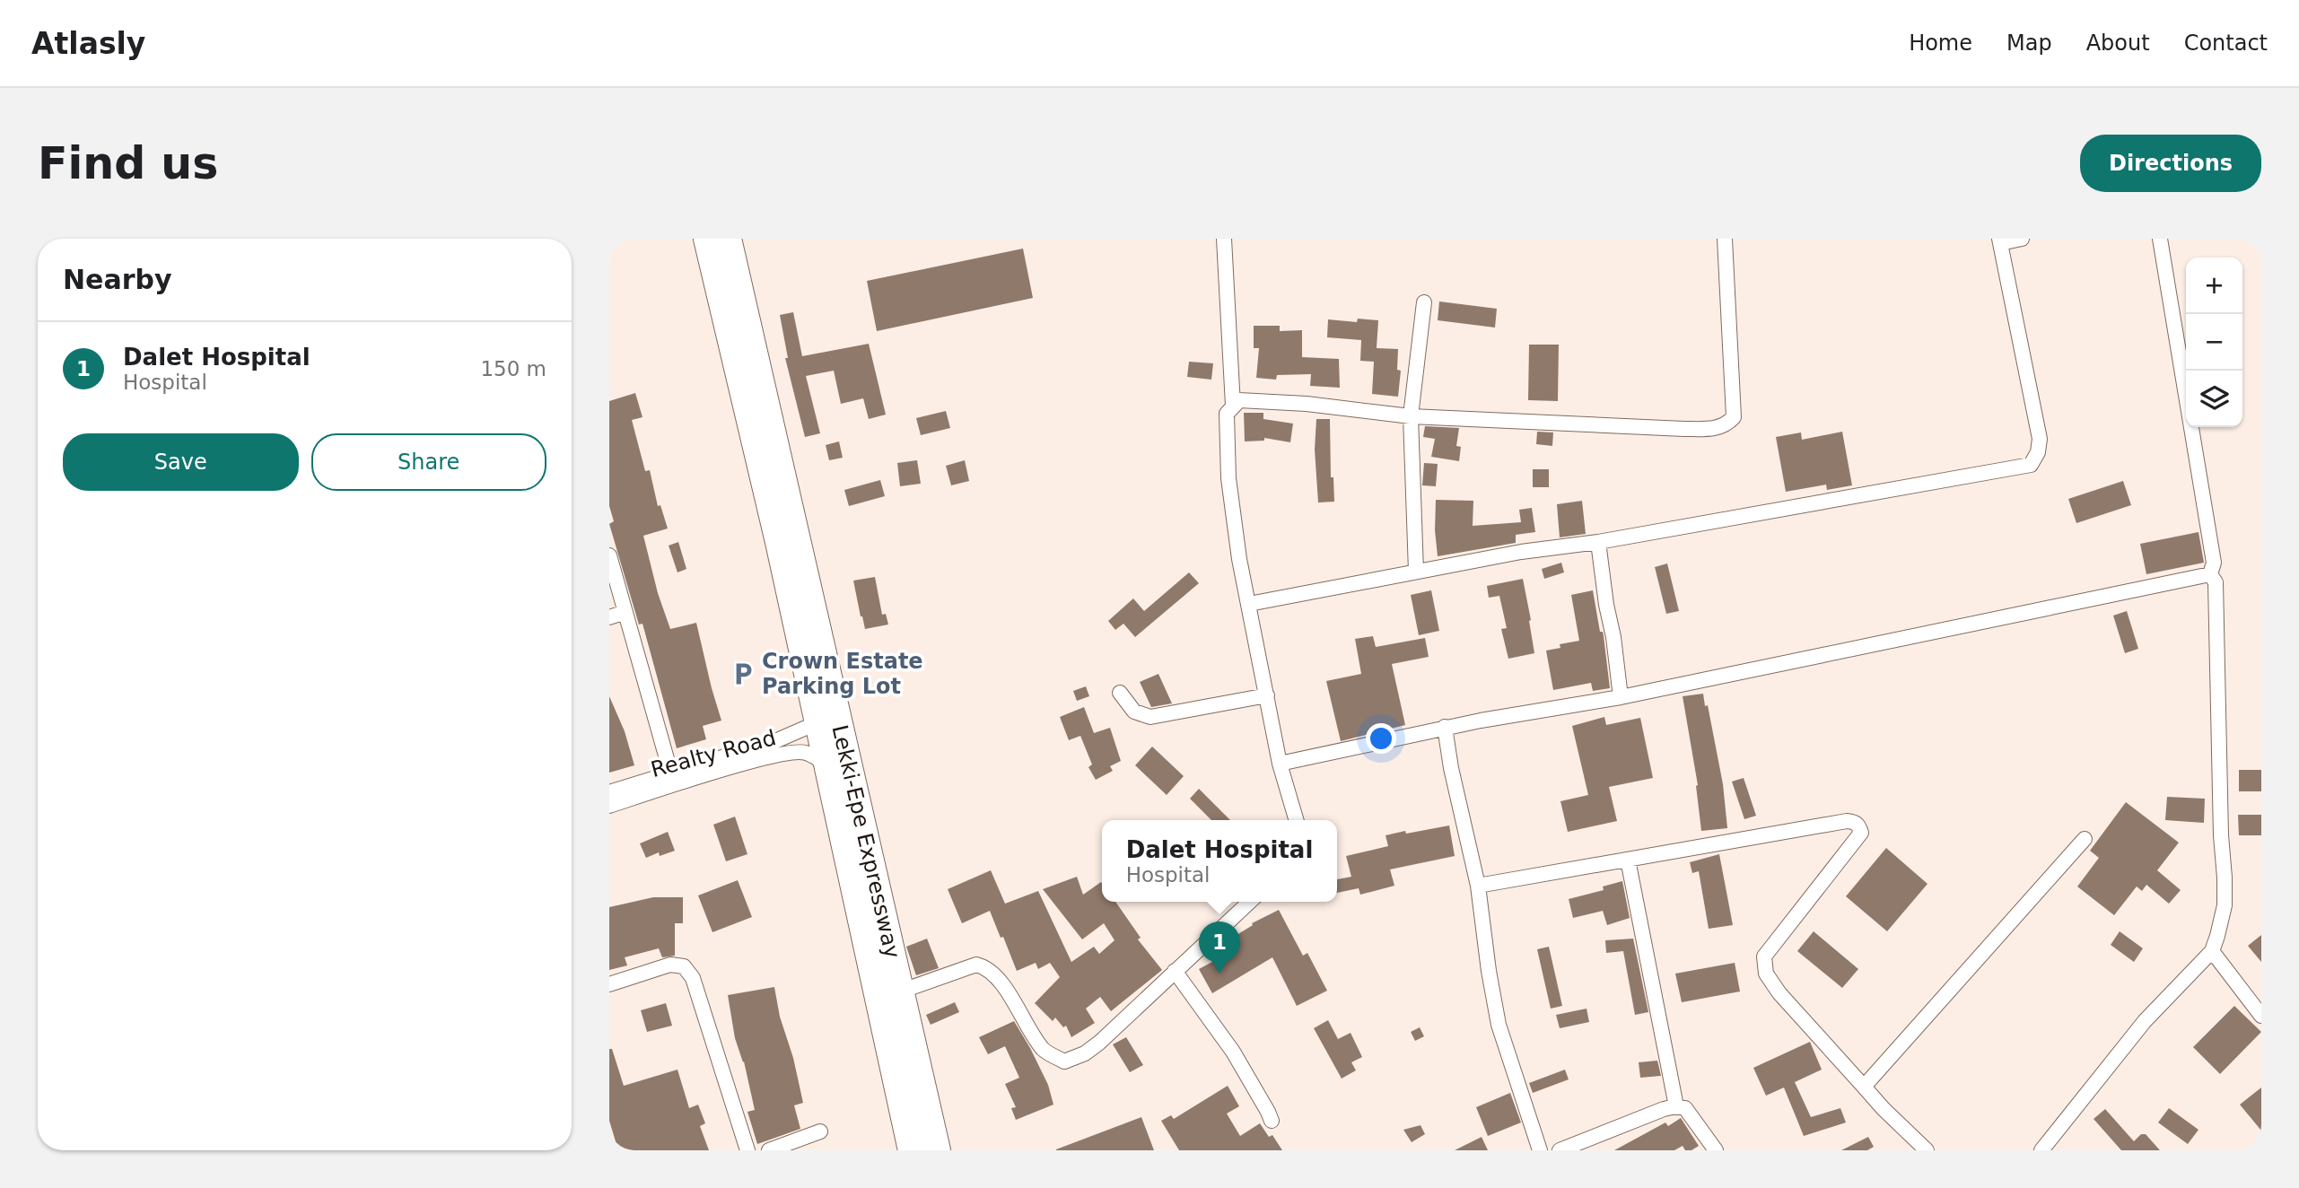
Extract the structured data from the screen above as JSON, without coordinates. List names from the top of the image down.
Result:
{
  "streets": {
    "highway": ["Lekki-Epe Expressway"],
    "street": ["Realty Road"]
  },
  "crossings": [
    ["Realty Road", "Lekki-Epe Expressway"]
  ],
  "places": {
    "parking": ["Crown Estate Parking Lot"]
  },
  "page": {
    "header": "Atlasly",
    "nav": [
      "Home",
      "Map",
      "About",
      "Contact"
    ],
    "buttons": [
      "Directions",
      ["Save", "Share"]
    ],
    "title": "Find us",
    "heading": "Nearby",
    "map_buttons": ["+", "−"],
    "list": [
      {
        "mark": "1",
        "name": "Dalet Hospital",
        "note": "Hospital",
        "value": "150 m"
      }
    ],
    "popup": ["Dalet Hospital", "Hospital"],
    "pins": "1"
  }
}
